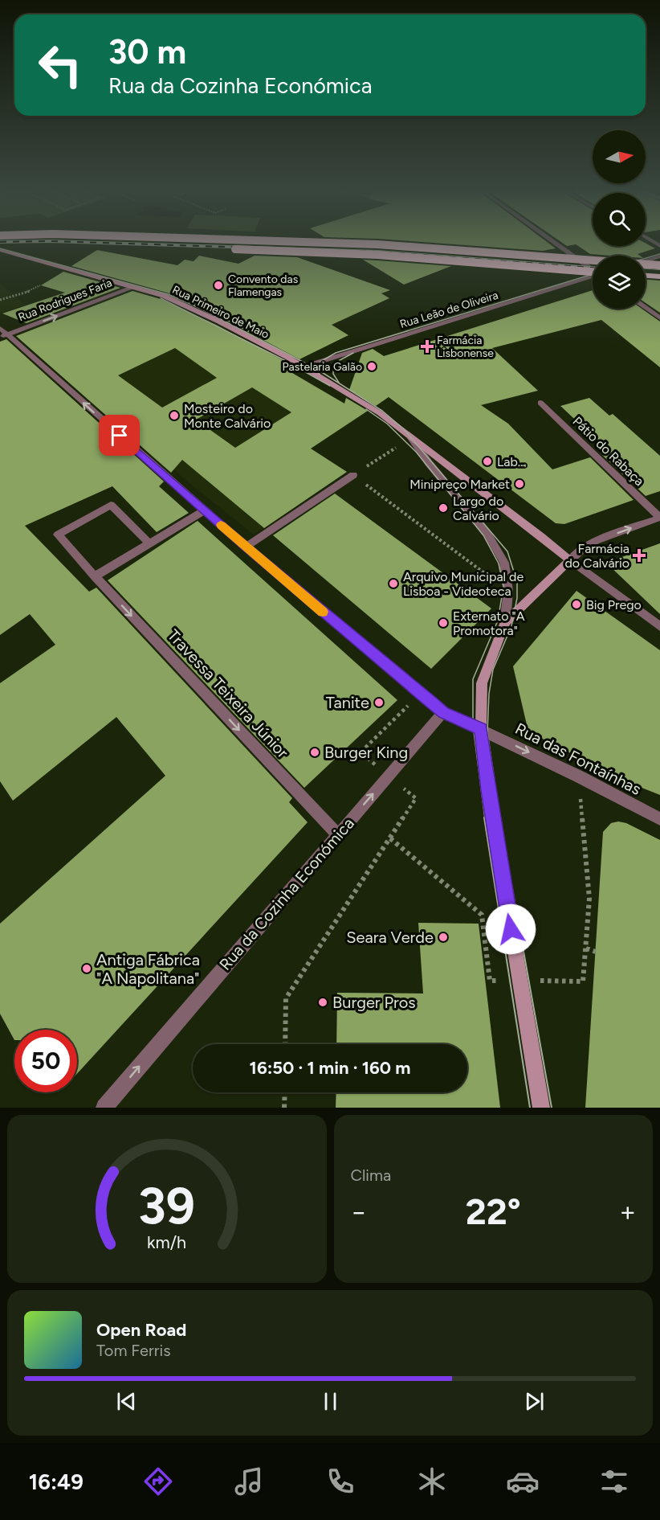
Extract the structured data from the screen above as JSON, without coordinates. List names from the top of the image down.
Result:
{
  "streets": {
    "main road": ["Rua Primeiro de Maio"],
    "street": [
      "Rua Rodrigues Faria",
      "Rua Leão de Oliveira",
      "Pátio do Rabaça",
      "Travessa Teixeira Júnior",
      "Rua das Fontaínhas",
      "Rua da Cozinha Económica"
    ]
  },
  "crossings": [
    ["Rua Rodrigues Faria", "Rua Primeiro de Maio"],
    ["Rua Rodrigues Faria", "Rua da Cozinha Económica"],
    ["Rua Leão de Oliveira", "Rua Primeiro de Maio"],
    ["Travessa Teixeira Júnior", "Rua da Cozinha Económica"]
  ],
  "one_way": ["Travessa Teixeira Júnior", "Rua das Fontaínhas", "Rua da Cozinha Económica"],
  "places": {
    "other": [
      "Convento das Flamengas",
      "Pastelaria Galão",
      "Mosteiro do Monte Calvário",
      "Lab...",
      "Minipreço Market",
      "Largo do Calvário",
      "Arquivo Municipal de Lisboa - Videoteca",
      "Big Prego",
      "Externato \"A Promotora\"",
      "Tanite",
      "Burger King",
      "Seara Verde",
      "Antiga Fábrica \"A Napolitana\"",
      "Burger Pros"
    ],
    "health": ["Farmácia Lisbonense", "Farmácia do Calvário"]
  },
  "north": "right",
  "page": {
    "turn": ["30 m", "Rua da Cozinha Económica"],
    "limit": "50",
    "trip": "16:50 · 1 min · 160 m",
    "tile": "Clima",
    "heat": ["−", "22°", "+"],
    "song": ["Open Road", "Tom Ferris"],
    "tabs": "16:49",
    "gauge": ["39", "km/h"]
  }
}
